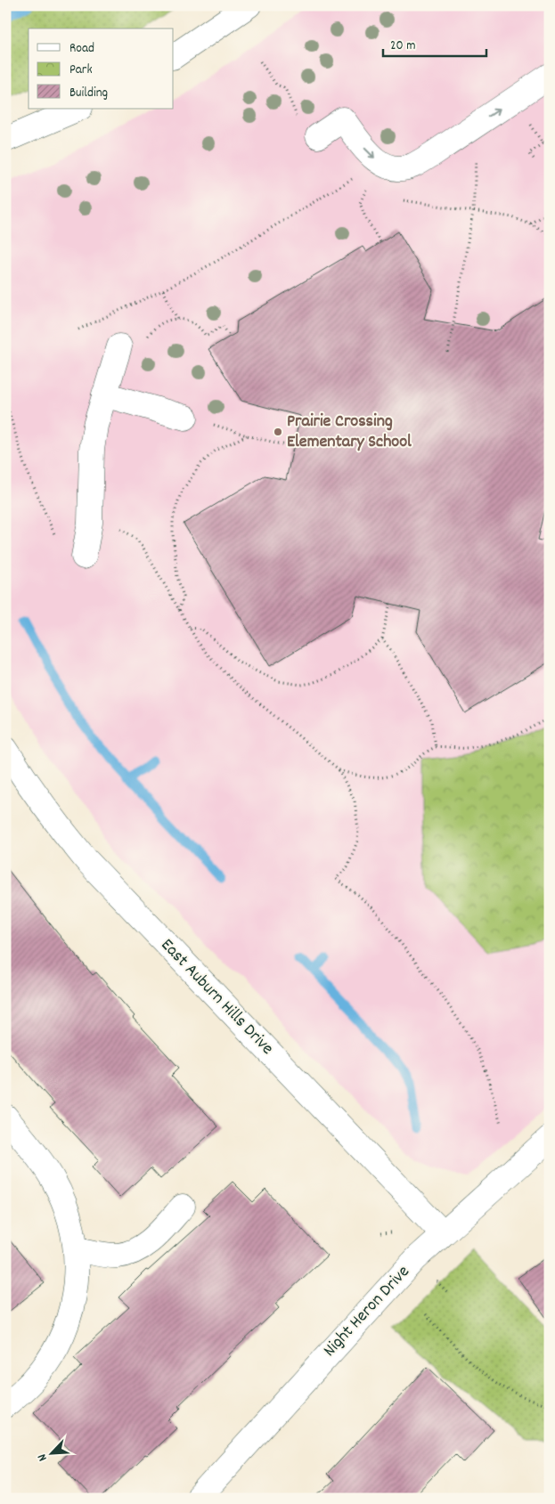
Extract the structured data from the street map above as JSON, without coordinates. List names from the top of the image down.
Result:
{
  "streets": {
    "street": ["East Auburn Hills Drive", "Night Heron Drive"]
  },
  "crossings": [
    ["East Auburn Hills Drive", "Night Heron Drive"]
  ],
  "places": ["Prairie Crossing Elementary School"],
  "legend": ["Road", "Park", "Building"],
  "scale_bar": "20 m",
  "north": "bottom left"
}
